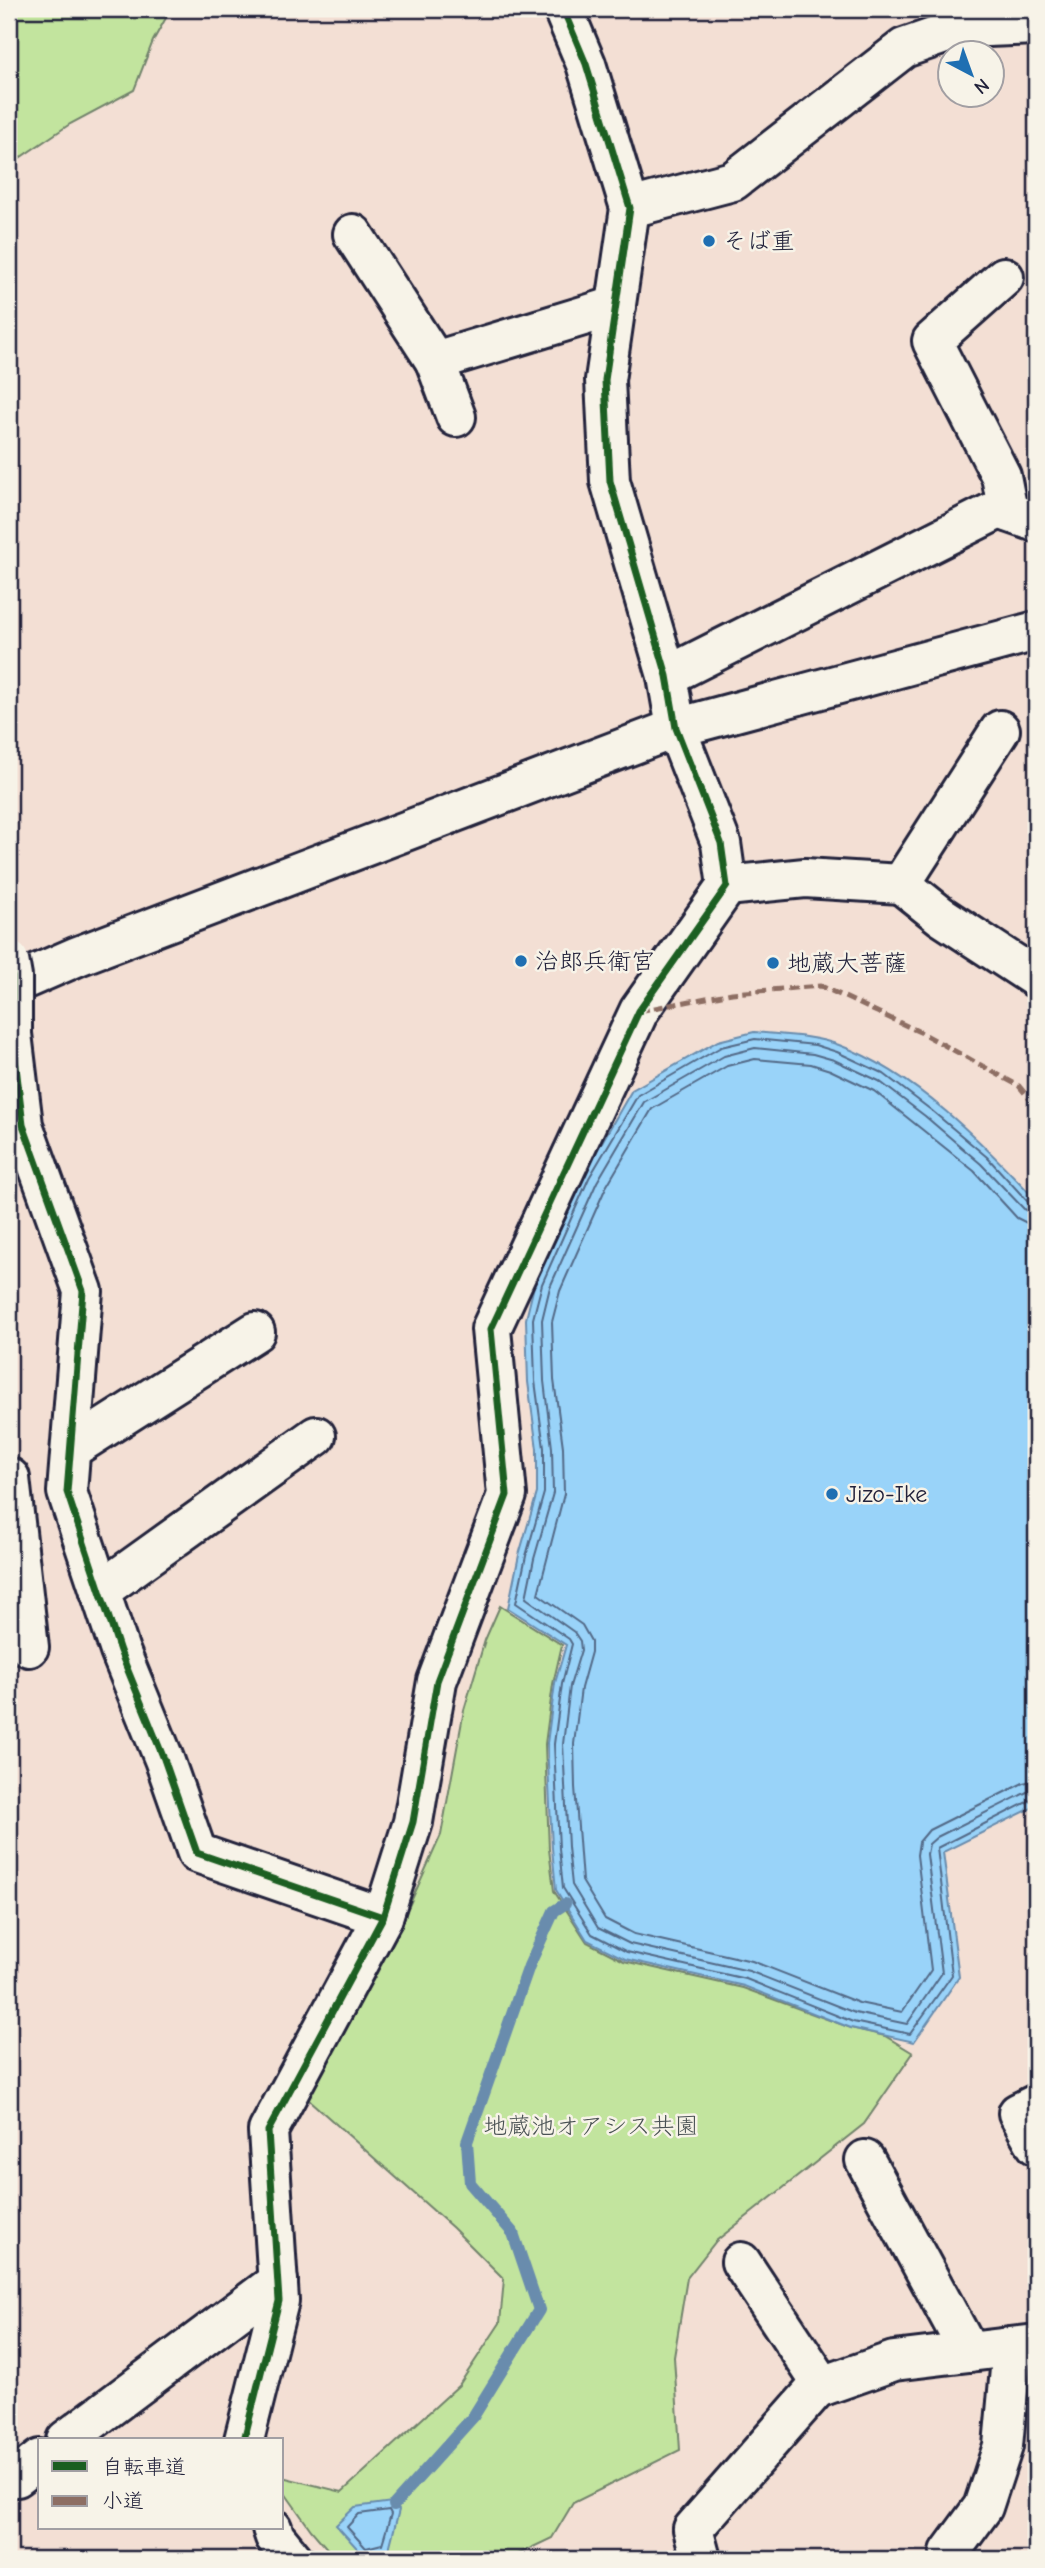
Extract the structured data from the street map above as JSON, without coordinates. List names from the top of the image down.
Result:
{
  "parks": ["地蔵池オアシス共園"],
  "places": [
    "そば重",
    "治郎兵衛宮",
    "地蔵大菩薩",
    "Jizo-Ike"
  ],
  "legend": ["自転車道", "小道"],
  "north": "bottom right"
}
